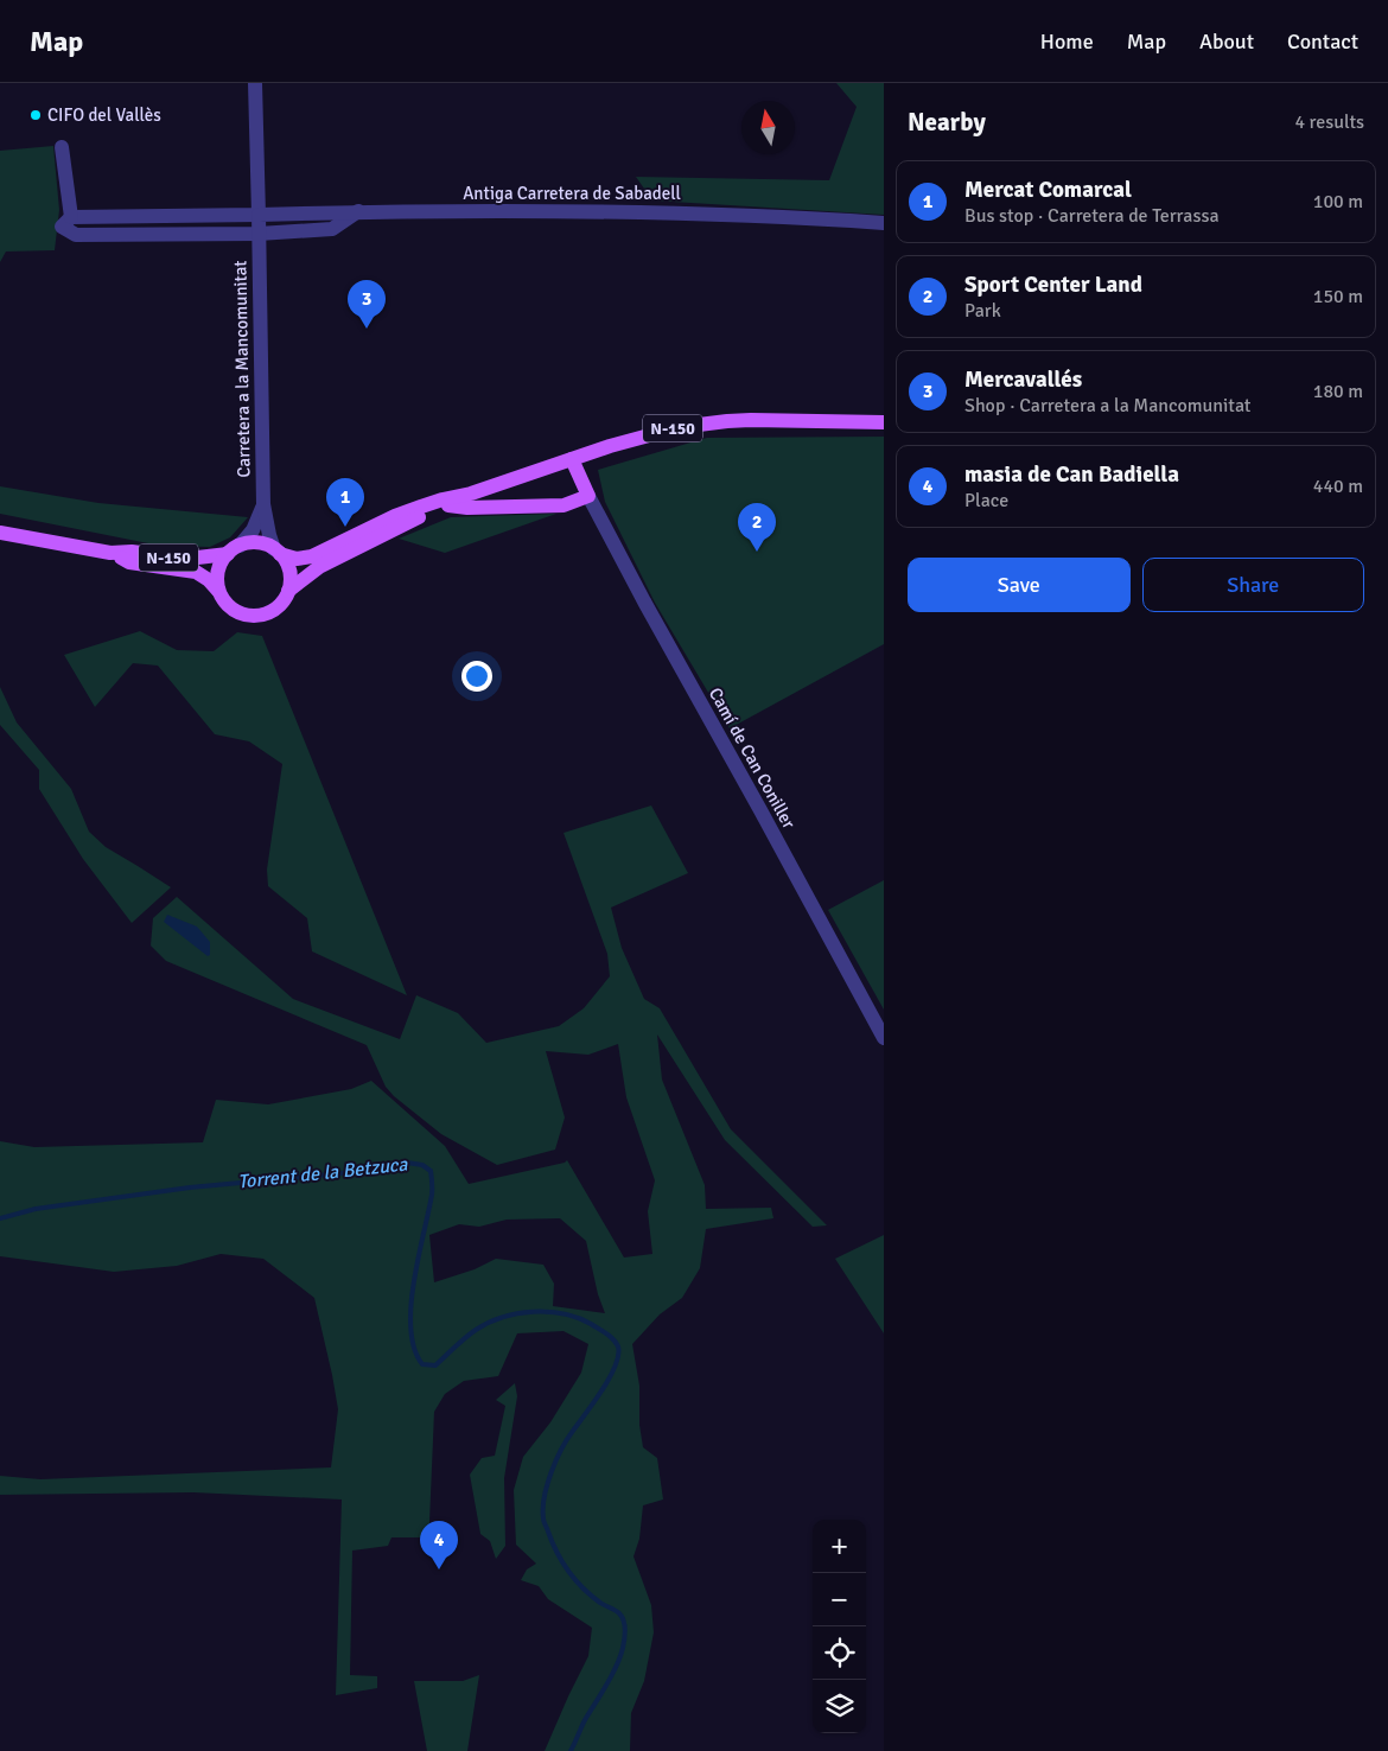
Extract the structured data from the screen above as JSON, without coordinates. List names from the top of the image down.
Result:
{
  "streets": {
    "main road": ["N-150"],
    "street": ["Antiga Carretera de Sabadell", "Carretera a la Mancomunitat", "Camí de Can Coniller"]
  },
  "crossings": [
    ["Antiga Carretera de Sabadell", "Carretera a la Mancomunitat"],
    ["Carretera a la Mancomunitat", "N-150"]
  ],
  "water": ["Torrent de la Betzuca"],
  "places": ["CIFO del Vallès"],
  "north": "top",
  "page": {
    "header": "Map",
    "nav": [
      "Home",
      "Map",
      "About",
      "Contact"
    ],
    "heading": ["Nearby", "4 results"],
    "list": [
      {
        "mark": "1",
        "name": "Mercat Comarcal",
        "note": "Bus stop · Carretera de Terrassa",
        "value": "100 m"
      },
      {
        "mark": "2",
        "name": "Sport Center Land",
        "note": "Park",
        "value": "150 m"
      },
      {
        "mark": "3",
        "name": "Mercavallés",
        "note": "Shop · Carretera a la Mancomunitat",
        "value": "180 m"
      },
      {
        "mark": "4",
        "name": "masia de Can Badiella",
        "note": "Place",
        "value": "440 m"
      }
    ],
    "pins": [
      "3",
      "1",
      "2",
      "4"
    ],
    "buttons": ["Save", "Share"],
    "map_buttons": ["+", "−"]
  }
}
